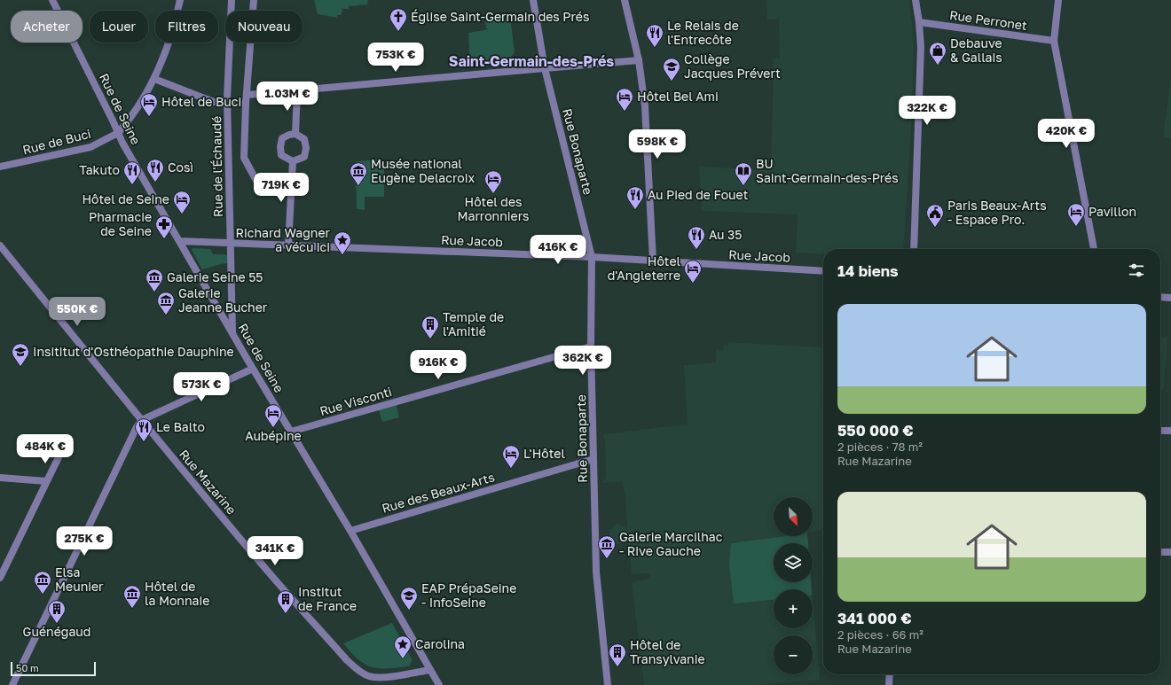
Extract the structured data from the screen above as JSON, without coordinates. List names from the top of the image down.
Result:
{
  "streets": {
    "street": [
      "Rue Perronet",
      "Rue de Seine",
      "Rue de Buci",
      "Rue Bonaparte",
      "Rue de l'Échaudé",
      "Rue Jacob",
      "Rue Visconti",
      "Rue Mazarine",
      "Rue des Beaux-Arts"
    ]
  },
  "crossings": [
    ["Rue de Seine", "Rue de Buci"],
    ["Rue de Seine", "Rue de l'Échaudé"],
    ["Rue de Seine", "Rue Jacob"],
    ["Rue de Seine", "Rue Visconti"],
    ["Rue de Seine", "Rue Mazarine"],
    ["Rue de Seine", "Rue des Beaux-Arts"],
    ["Rue Bonaparte", "Rue Jacob"],
    ["Rue Bonaparte", "Rue Visconti"],
    ["Rue Bonaparte", "Rue des Beaux-Arts"],
    ["Rue de l'Échaudé", "Rue Jacob"]
  ],
  "districts": ["Saint-Germain-des-Prés"],
  "places": {
    "church": ["Église Saint-Germain des Prés"],
    "restaurant": [
      "Le Relais de l'Entrecôte",
      "Così",
      "Takuto",
      "Au Pied de Fouet",
      "Au 35",
      "Le Balto"
    ],
    "shop": ["Debauve & Gallais"],
    "school or university": ["Collège Jacques Prévert", "Insititut d'Osthéopathie Dauphine", "EAP PrépaSeine - InfoSeine"],
    "hotel": [
      "Hôtel Bel Ami",
      "Hôtel de Buci",
      "Hôtel des Marronniers",
      "Hôtel de Seine",
      "Pavillon",
      "Hôtel d'Angleterre",
      "Aubépine",
      "L'Hôtel"
    ],
    "museum": [
      "Musée national Eugène Delacroix",
      "Galerie Seine 55",
      "Galerie Jeanne Bucher",
      "Galerie Marcilhac - Rive Gauche",
      "Elsa Meunier",
      "Hôtel de la Monnaie"
    ],
    "library": ["BU Saint-Germain-des-Prés"],
    "public building": ["Paris Beaux-Arts - Espace Pro."],
    "pharmacy": ["Pharmacie de Seine"],
    "place": ["Richard Wagner a vécu ici", "Carolina"],
    "building": [
      "Temple de l'Amitié",
      "Institut de France",
      "Guénégaud",
      "Hôtel de Transylvanie"
    ]
  },
  "scale_bar": "50 m",
  "north": "bottom right",
  "page": {
    "chip": [
      "Acheter",
      "Louer",
      "Filtres",
      "Nouveau"
    ],
    "price": [
      "753K €",
      "1.03M €",
      "322K €",
      "420K €",
      "598K €",
      "719K €",
      "416K €",
      "550K €",
      "362K €",
      "916K €",
      "573K €",
      "484K €",
      "275K €",
      "341K €"
    ],
    "heading": "14 biens",
    "list": [
      {
        "name": "550 000 €",
        "note": "2 pièces · 78 m² · Rue Mazarine"
      },
      {
        "name": "341 000 €",
        "note": "2 pièces · 66 m² · Rue Mazarine"
      }
    ],
    "map_buttons": ["+", "−"],
    "scale": "50 m"
  }
}
